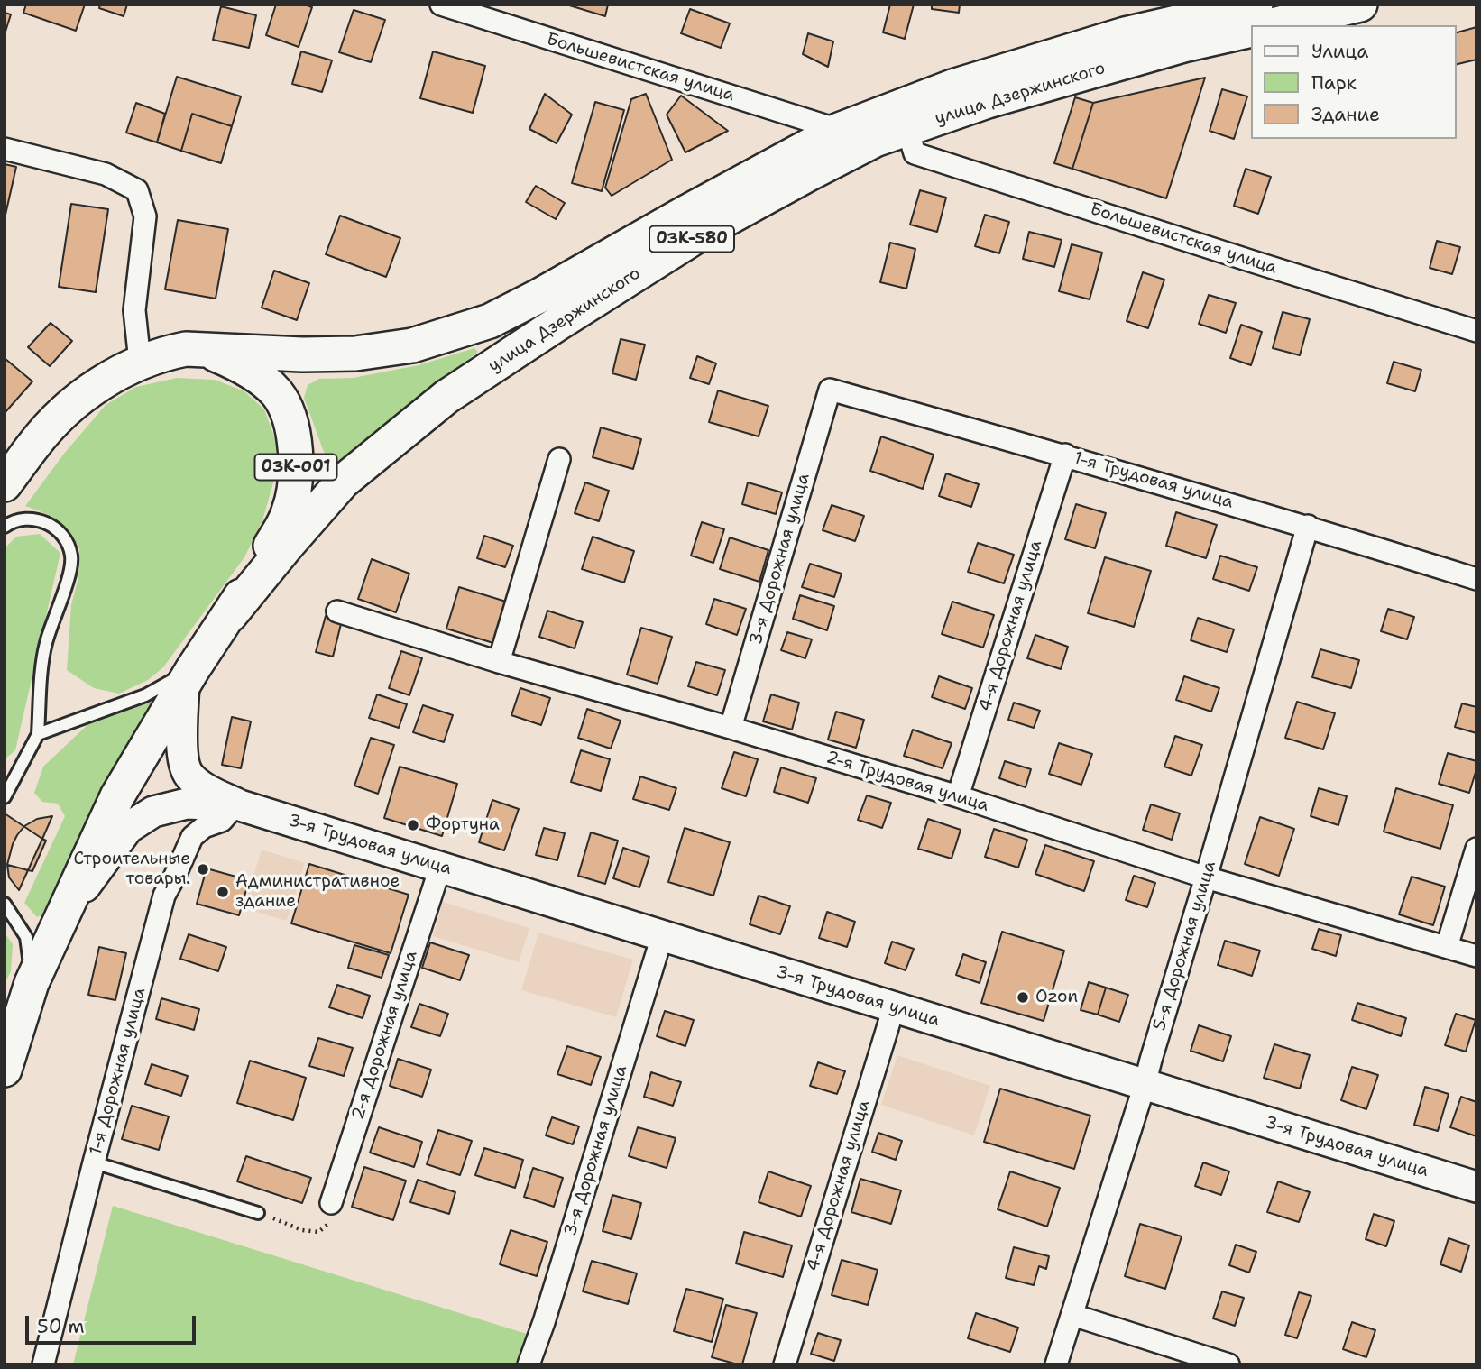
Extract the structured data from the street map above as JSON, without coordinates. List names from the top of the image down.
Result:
{
  "streets": {
    "main road": ["улица Дзержинского", "03К-580", "03К-001"],
    "street": [
      "Большевистская улица",
      "1-я Трудовая улица",
      "3-я Дорожная улица",
      "4-я Дорожная улица",
      "2-я Трудовая улица",
      "3-я Трудовая улица",
      "5-я Дорожная улица",
      "2-я Дорожная улица",
      "1-я Дорожная улица"
    ]
  },
  "crossings": [
    ["Большевистская улица", "улица Дзержинского"],
    ["улица Дзержинского", "03К-001"],
    ["03К-001", "3-я Трудовая улица"],
    ["03К-001", "1-я Дорожная улица"],
    ["1-я Трудовая улица", "3-я Дорожная улица"],
    ["1-я Трудовая улица", "4-я Дорожная улица"],
    ["1-я Трудовая улица", "5-я Дорожная улица"],
    ["3-я Дорожная улица", "2-я Трудовая улица"],
    ["3-я Дорожная улица", "3-я Трудовая улица"],
    ["4-я Дорожная улица", "2-я Трудовая улица"],
    ["4-я Дорожная улица", "3-я Трудовая улица"],
    ["2-я Трудовая улица", "5-я Дорожная улица"],
    ["3-я Трудовая улица", "5-я Дорожная улица"],
    ["3-я Трудовая улица", "2-я Дорожная улица"],
    ["3-я Трудовая улица", "1-я Дорожная улица"]
  ],
  "places": [
    "Фортуна",
    "Строительные товары.",
    "Административное здание",
    "Ozon"
  ],
  "legend": ["Улица", "Парк", "Здание"],
  "scale_bar": "50 m"
}
